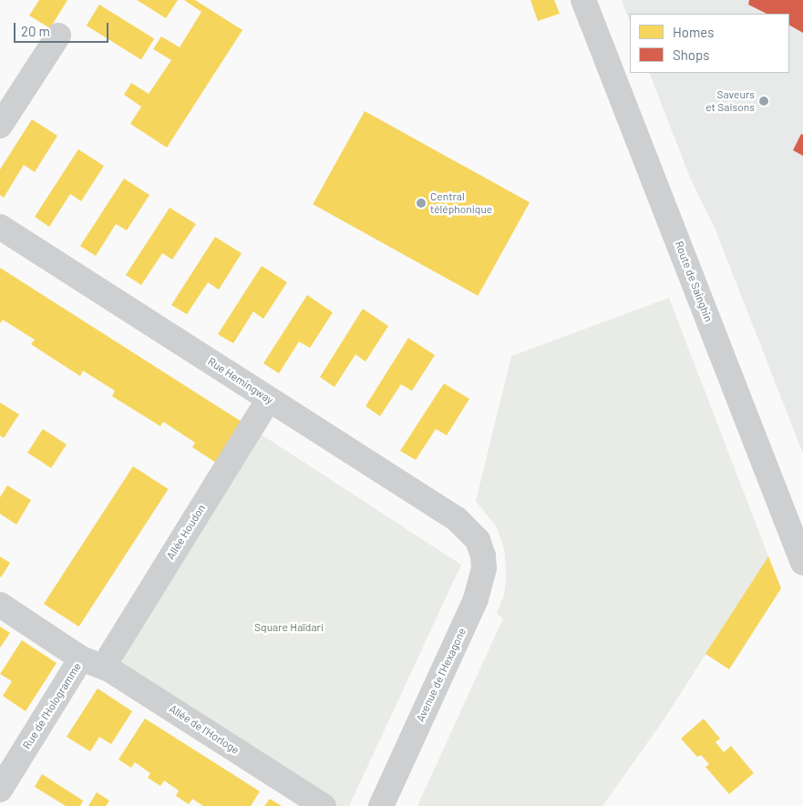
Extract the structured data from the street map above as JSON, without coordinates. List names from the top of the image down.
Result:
{
  "streets": {
    "street": [
      "Route de Sainghin",
      "Rue Hemingway",
      "Allée Houdon",
      "Avenue de l'Hexagone",
      "Rue de l'Hologramme",
      "Allée de l'Horloge"
    ]
  },
  "crossings": [
    ["Rue Hemingway", "Allée Houdon"],
    ["Rue Hemingway", "Avenue de l'Hexagone"],
    ["Allée Houdon", "Rue de l'Hologramme"],
    ["Allée Houdon", "Allée de l'Horloge"],
    ["Rue de l'Hologramme", "Allée de l'Horloge"]
  ],
  "parks": ["Square Haïdari"],
  "places": ["Saveurs et Saisons", "Central téléphonique"],
  "legend": ["Homes", "Shops"],
  "scale_bar": "20 m"
}
